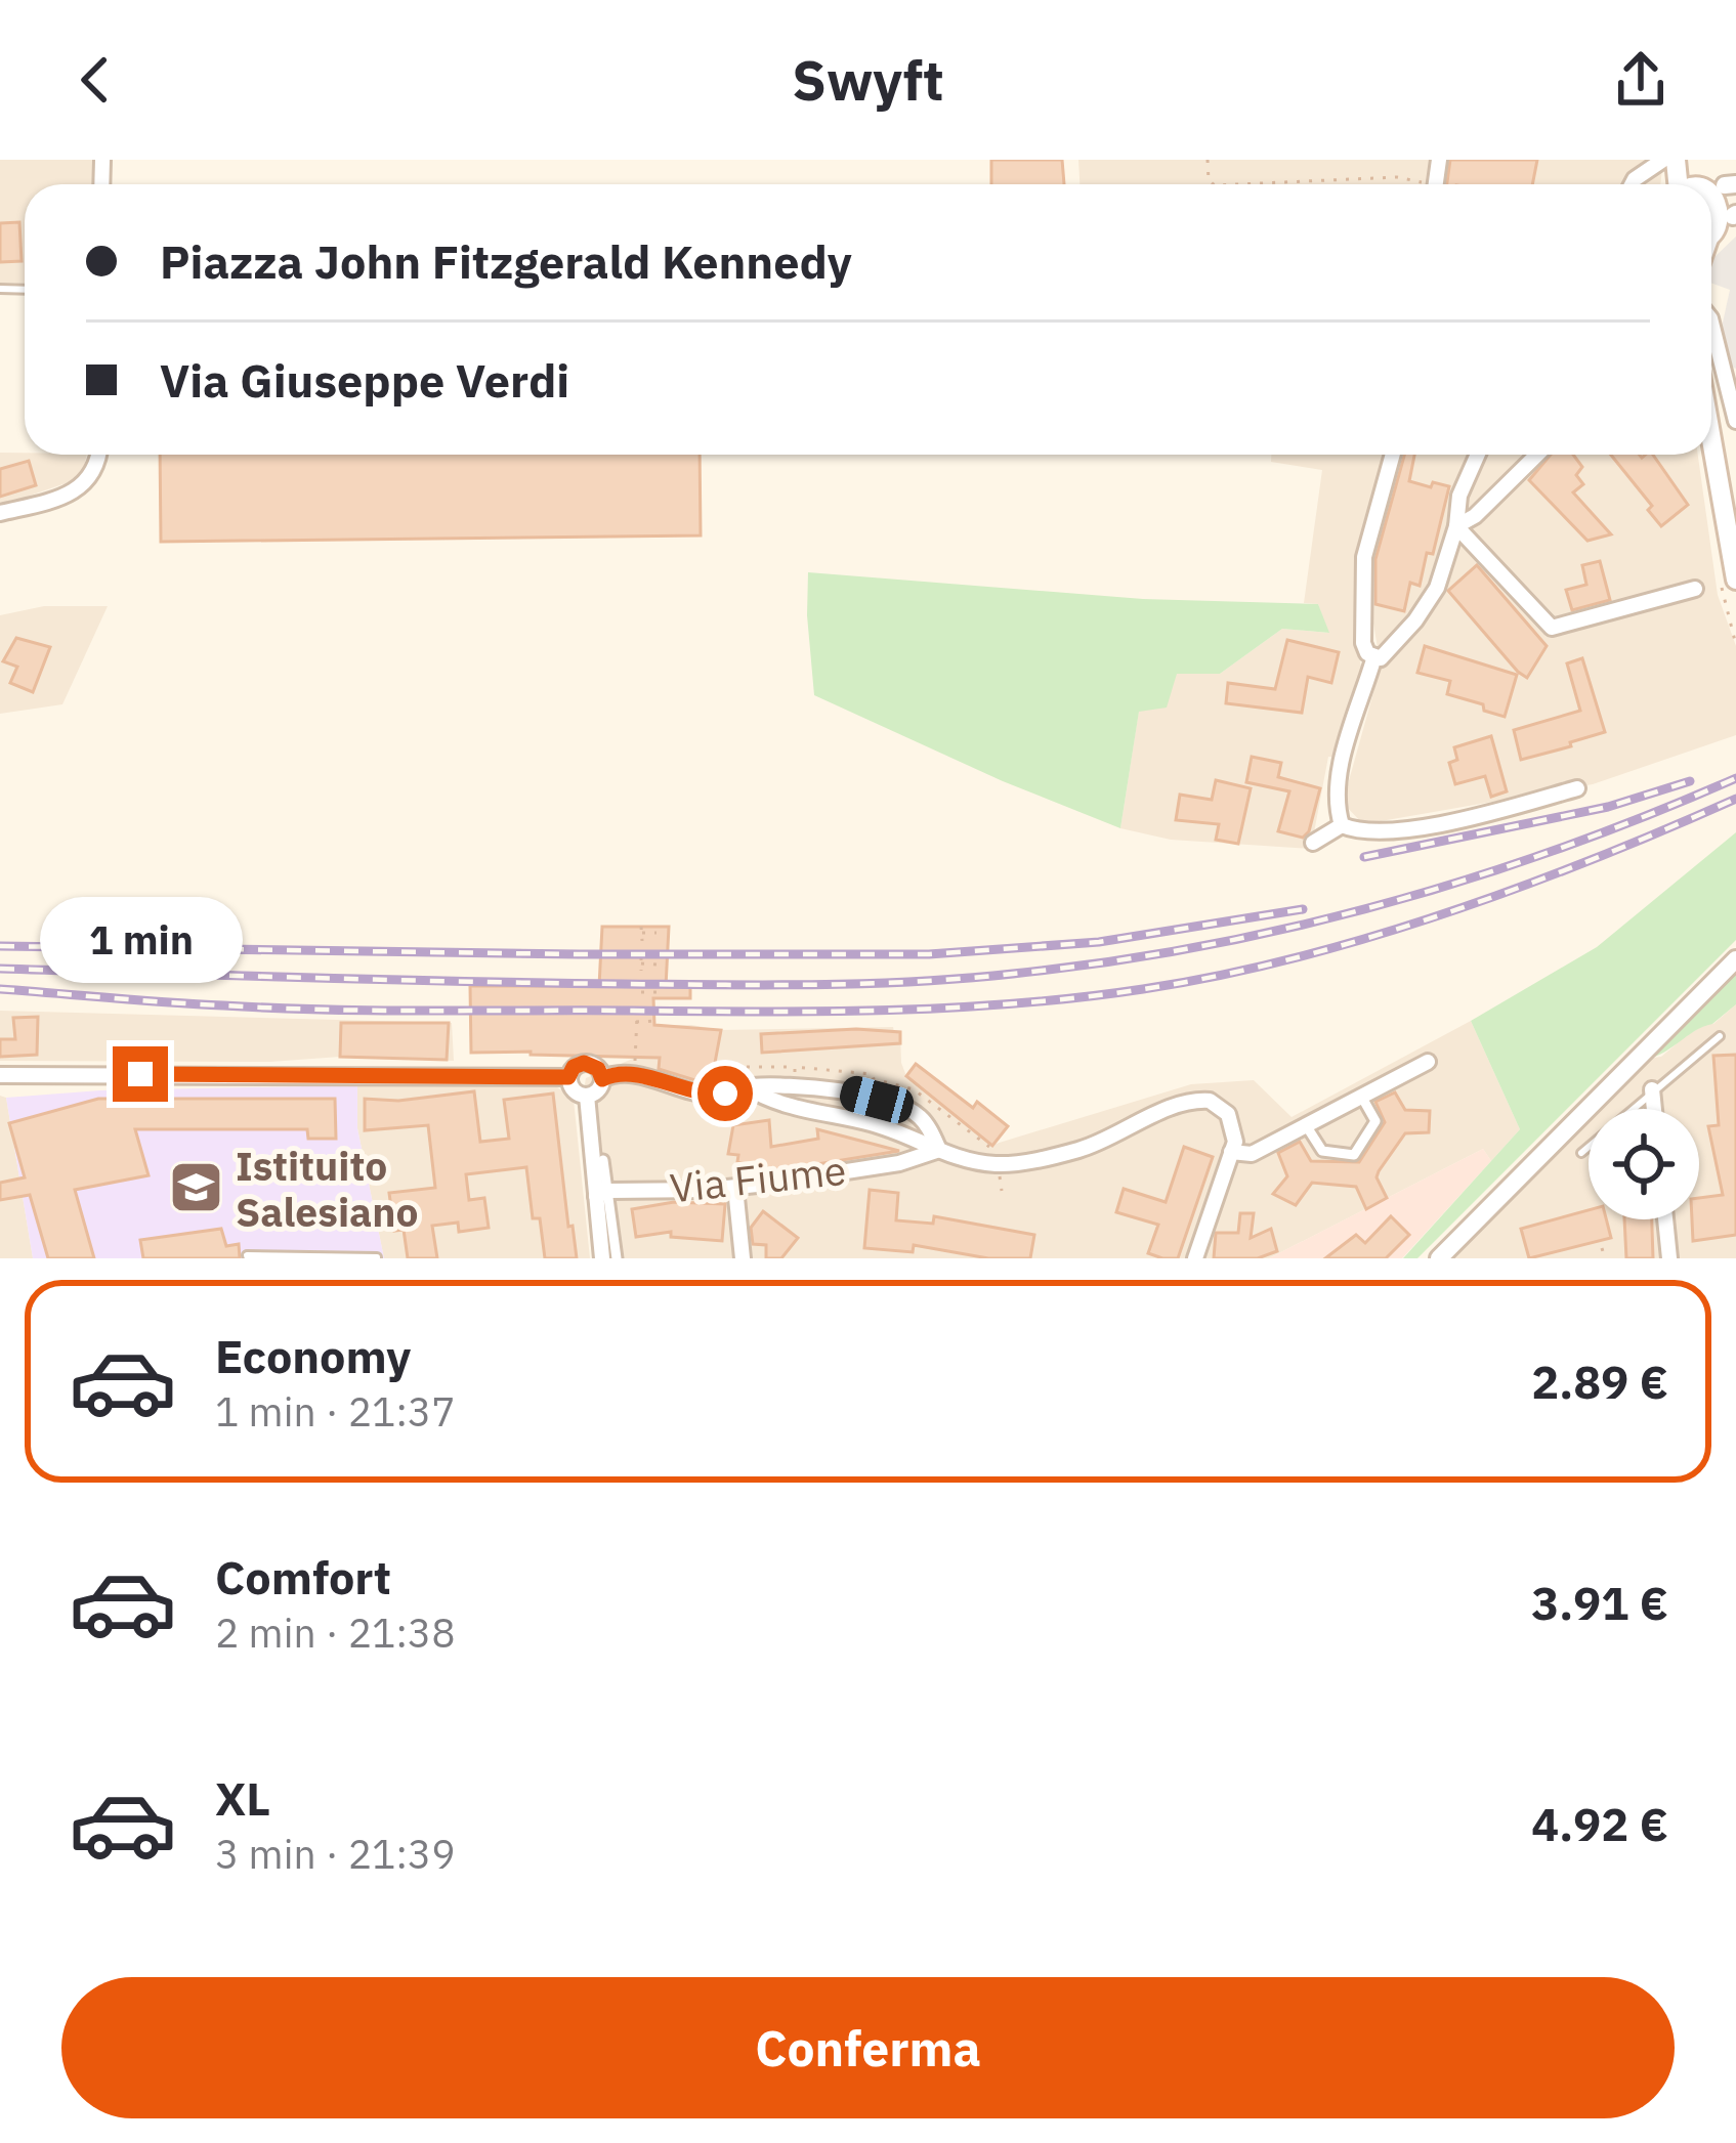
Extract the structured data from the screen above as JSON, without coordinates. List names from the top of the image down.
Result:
{
  "streets": {
    "street": ["Via Fiume"]
  },
  "places": {
    "school or university": ["Istituito Salesiano"]
  },
  "page": {
    "header": "Swyft",
    "banner": ["Piazza John Fitzgerald Kennedy", "Via Giuseppe Verdi"],
    "bubble": "1 min",
    "list": [
      {
        "name": "Economy",
        "note": "1 min · 21:37",
        "value": "2.89 €"
      },
      {
        "name": "Comfort",
        "note": "2 min · 21:38",
        "value": "3.91 €"
      },
      {
        "name": "XL",
        "note": "3 min · 21:39",
        "value": "4.92 €"
      }
    ],
    "buttons": "Conferma"
  }
}
